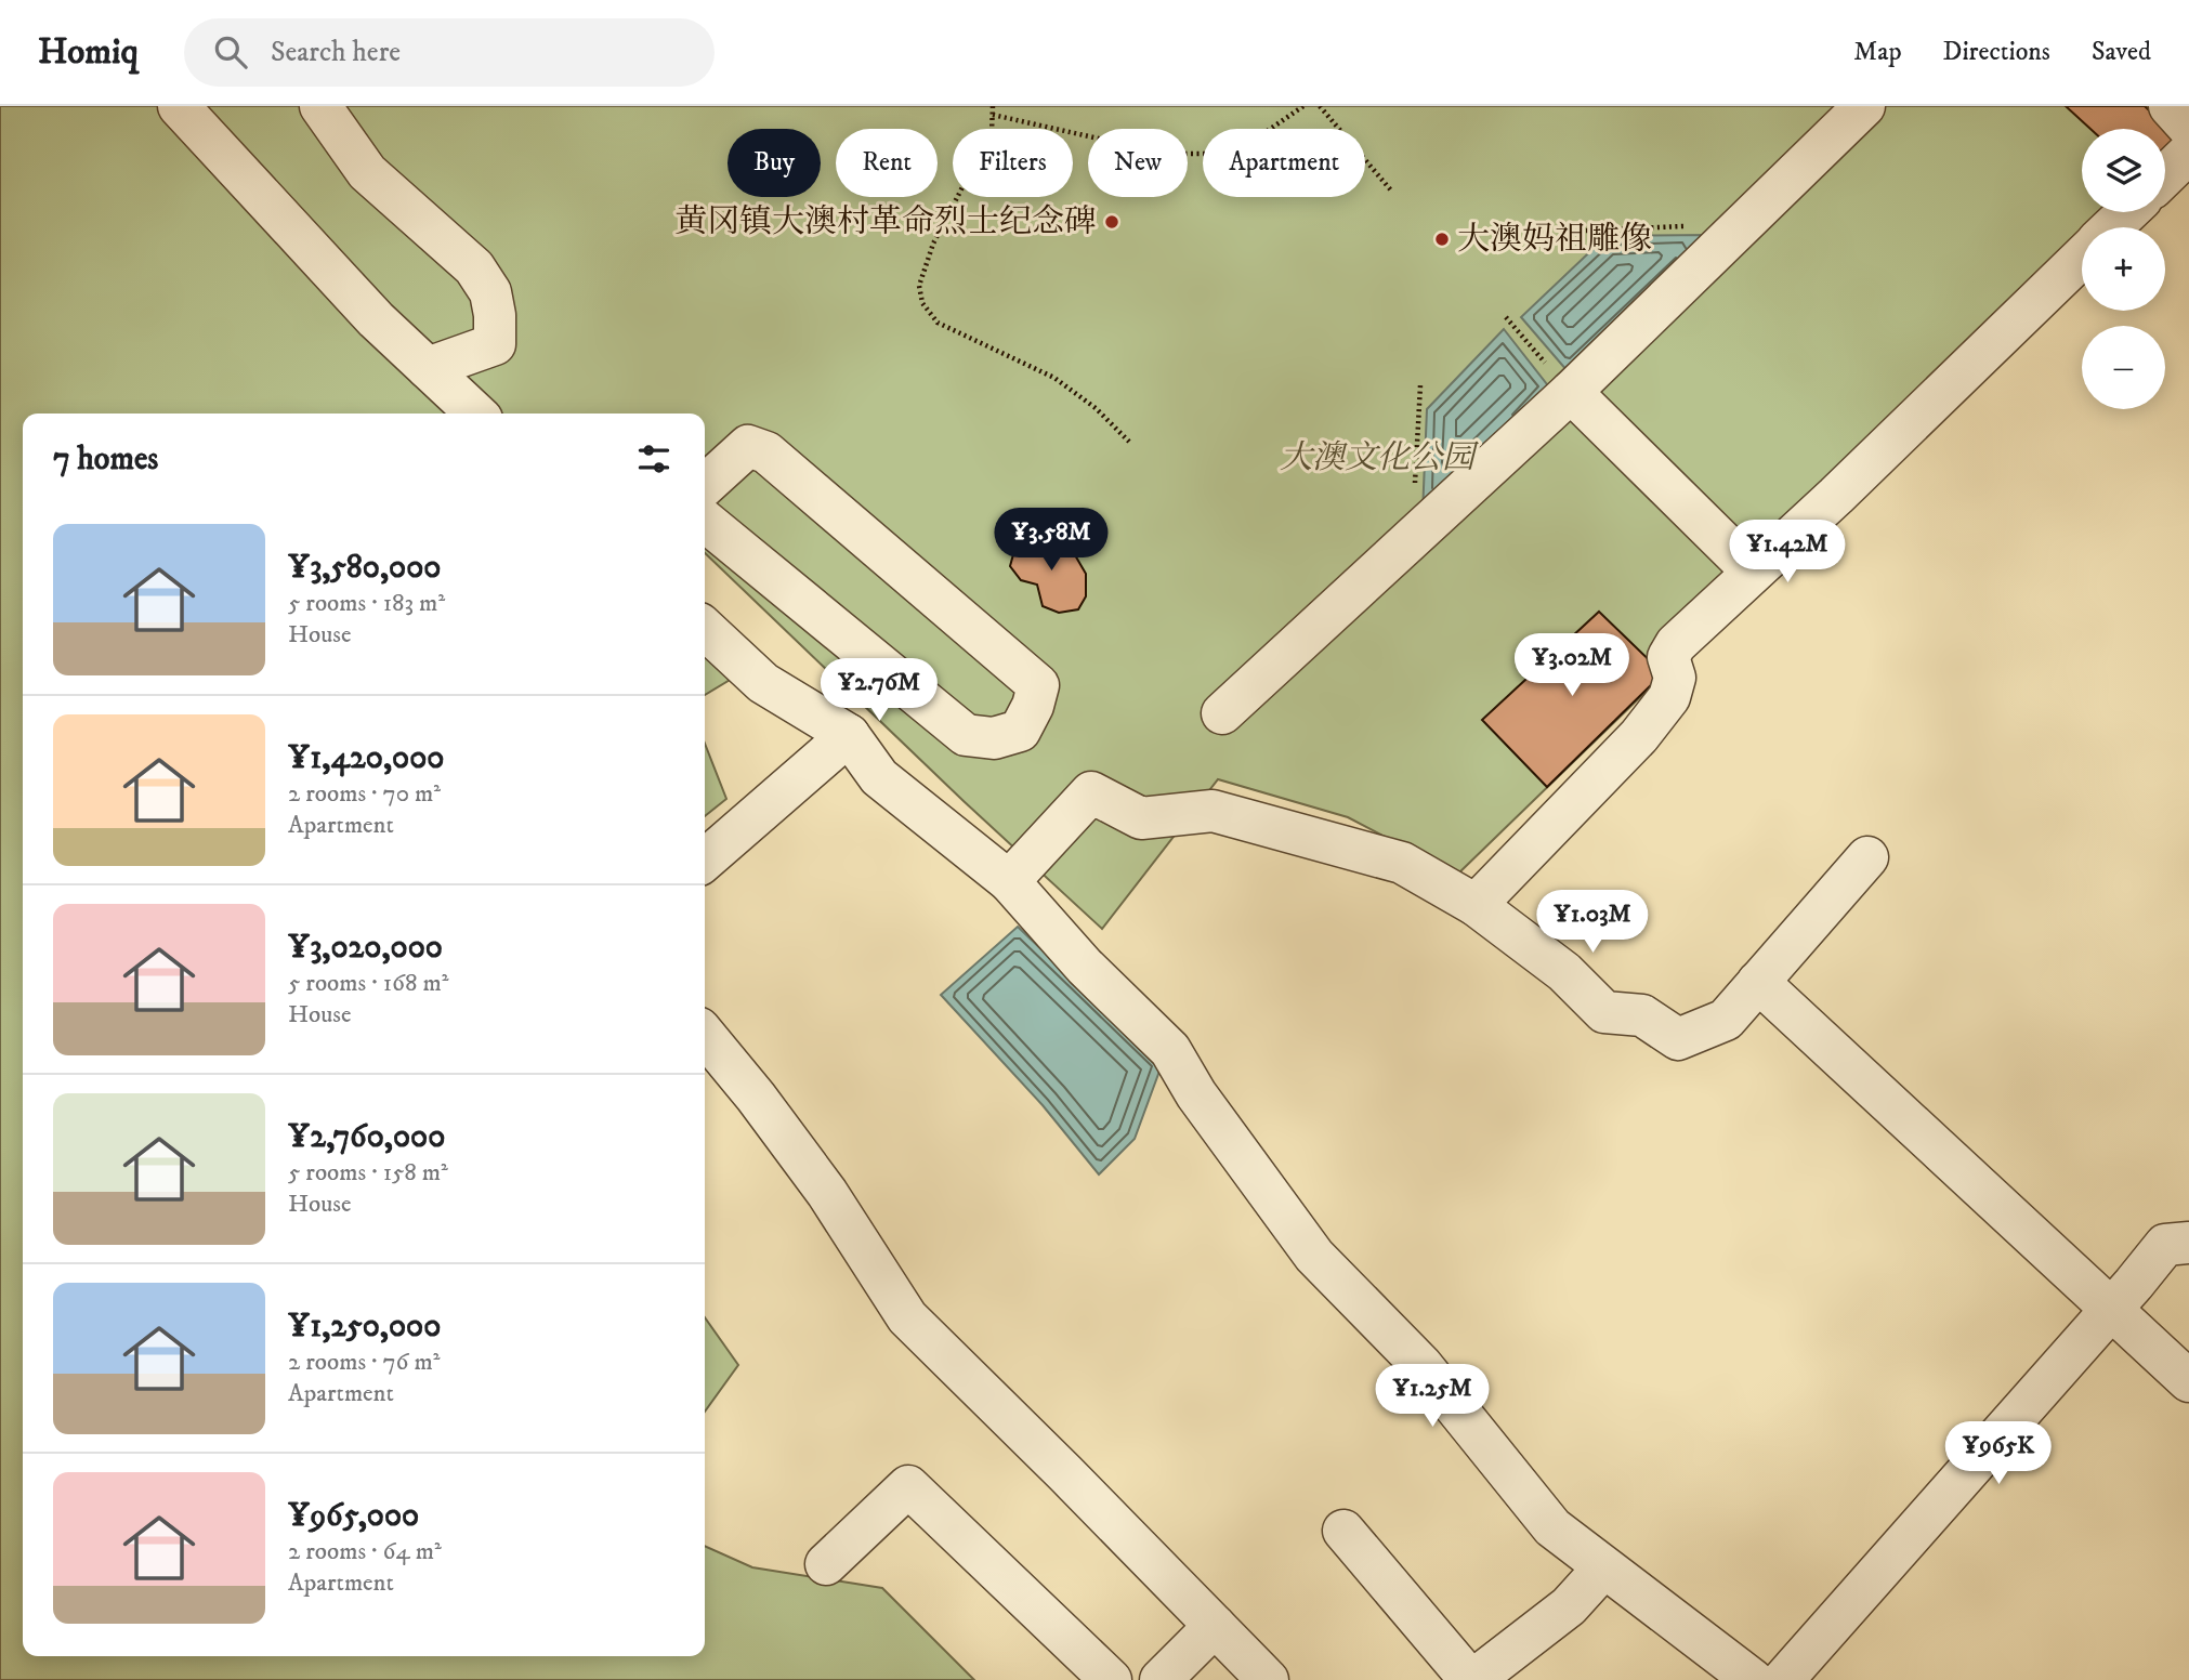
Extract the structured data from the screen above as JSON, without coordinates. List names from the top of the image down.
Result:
{
  "parks": ["大澳文化公园"],
  "places": ["黄冈镇大澳村革命烈士纪念碑", "大澳妈祖雕像"],
  "page": {
    "header": "Homiq",
    "search": "Search here",
    "nav": ["Map", "Directions", "Saved"],
    "map_buttons": ["+", "−"],
    "chip": [
      "Buy",
      "Rent",
      "Filters",
      "New",
      "Apartment"
    ],
    "heading": "7 homes",
    "list": [
      {
        "name": "¥3,580,000",
        "note": "5 rooms · 183 m² · House"
      },
      {
        "name": "¥1,420,000",
        "note": "2 rooms · 70 m² · Apartment"
      },
      {
        "name": "¥3,020,000",
        "note": "5 rooms · 168 m² · House"
      },
      {
        "name": "¥2,760,000",
        "note": "5 rooms · 158 m² · House"
      },
      {
        "name": "¥1,250,000",
        "note": "2 rooms · 76 m² · Apartment"
      },
      {
        "name": "¥965,000",
        "note": "2 rooms · 64 m² · Apartment"
      }
    ],
    "price": [
      "¥3.58M",
      "¥1.42M",
      "¥3.02M",
      "¥2.76M",
      "¥1.03M",
      "¥1.25M",
      "¥965K"
    ]
  }
}
